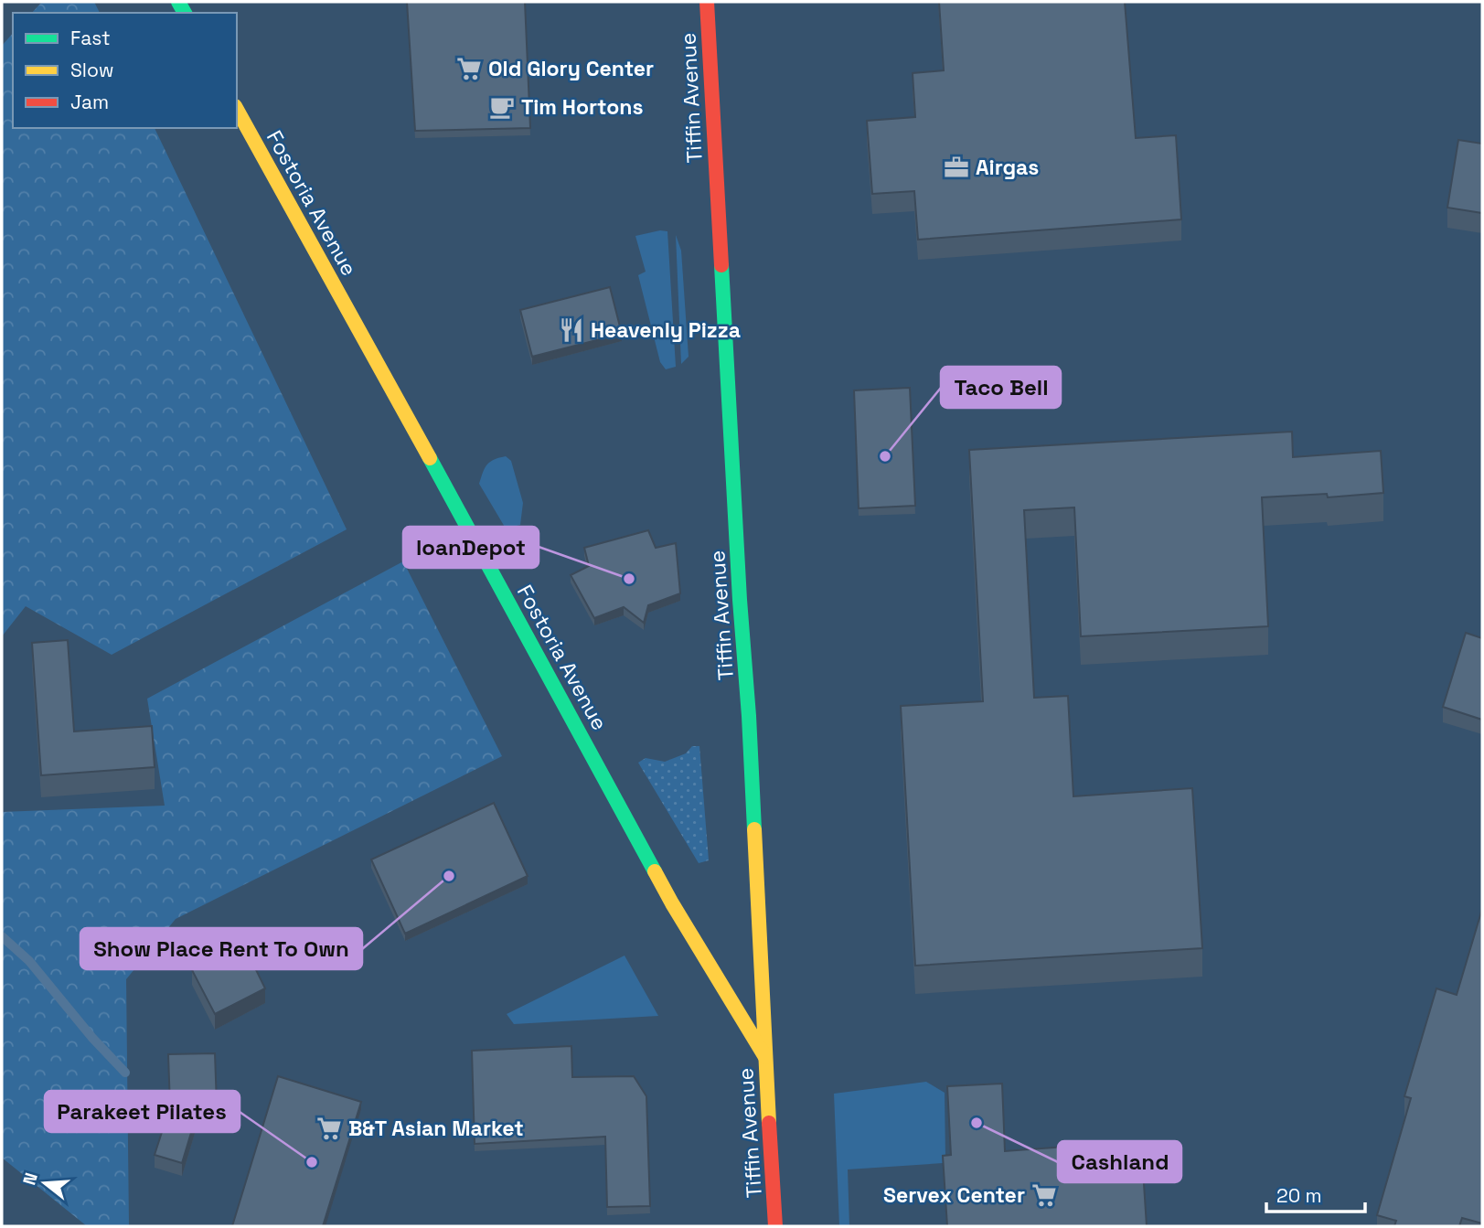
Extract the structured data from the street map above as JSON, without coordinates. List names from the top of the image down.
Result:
{
  "streets": {
    "main road": ["Tiffin Avenue", "Fostoria Avenue"]
  },
  "crossings": [
    ["Tiffin Avenue", "Fostoria Avenue"]
  ],
  "places": {
    "supermarket": ["Old Glory Center", "B&T Asian Market", "Servex Center"],
    "cafe": ["Tim Hortons"],
    "office": ["Airgas"],
    "restaurant": ["Heavenly Pizza"],
    "other": [
      "Taco Bell",
      "loanDepot",
      "Show Place Rent To Own",
      "Cashland",
      "Parakeet Pilates"
    ]
  },
  "legend": ["Fast", "Slow", "Jam"],
  "scale_bar": "20 m",
  "north": "left"
}
